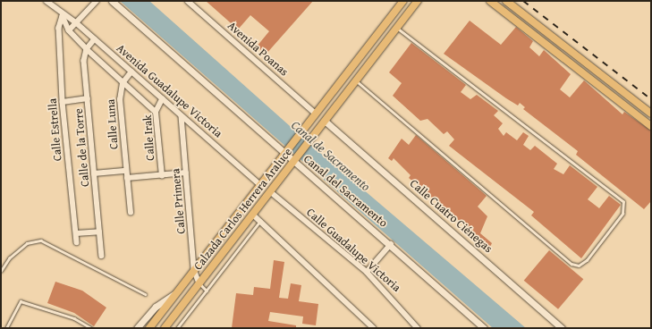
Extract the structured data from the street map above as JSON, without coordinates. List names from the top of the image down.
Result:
{
  "streets": {
    "main road": ["Calzada Carlos Herrera Araluce"],
    "street": [
      "Avenida Poanas",
      "Avenida Guadalupe Victoria",
      "Calle Luna",
      "Calle Estrella",
      "Calle Irak",
      "Calle de la Torre",
      "Canal del Sacramento",
      "Calle Primera",
      "Calle Cuatro Ciénegas",
      "Calle Guadalupe Victoria"
    ]
  },
  "crossings": [
    ["Avenida Poanas", "Calzada Carlos Herrera Araluce"],
    ["Avenida Guadalupe Victoria", "Calle Luna"],
    ["Avenida Guadalupe Victoria", "Calle Estrella"],
    ["Avenida Guadalupe Victoria", "Calle Irak"],
    ["Avenida Guadalupe Victoria", "Calle de la Torre"],
    ["Avenida Guadalupe Victoria", "Calle Primera"],
    ["Avenida Guadalupe Victoria", "Calzada Carlos Herrera Araluce"],
    ["Canal del Sacramento", "Calzada Carlos Herrera Araluce"],
    ["Calle Primera", "Calzada Carlos Herrera Araluce"],
    ["Calzada Carlos Herrera Araluce", "Calle Cuatro Ciénegas"],
    ["Calzada Carlos Herrera Araluce", "Calle Guadalupe Victoria"]
  ],
  "water": ["Canal de Sacramento"]
}
